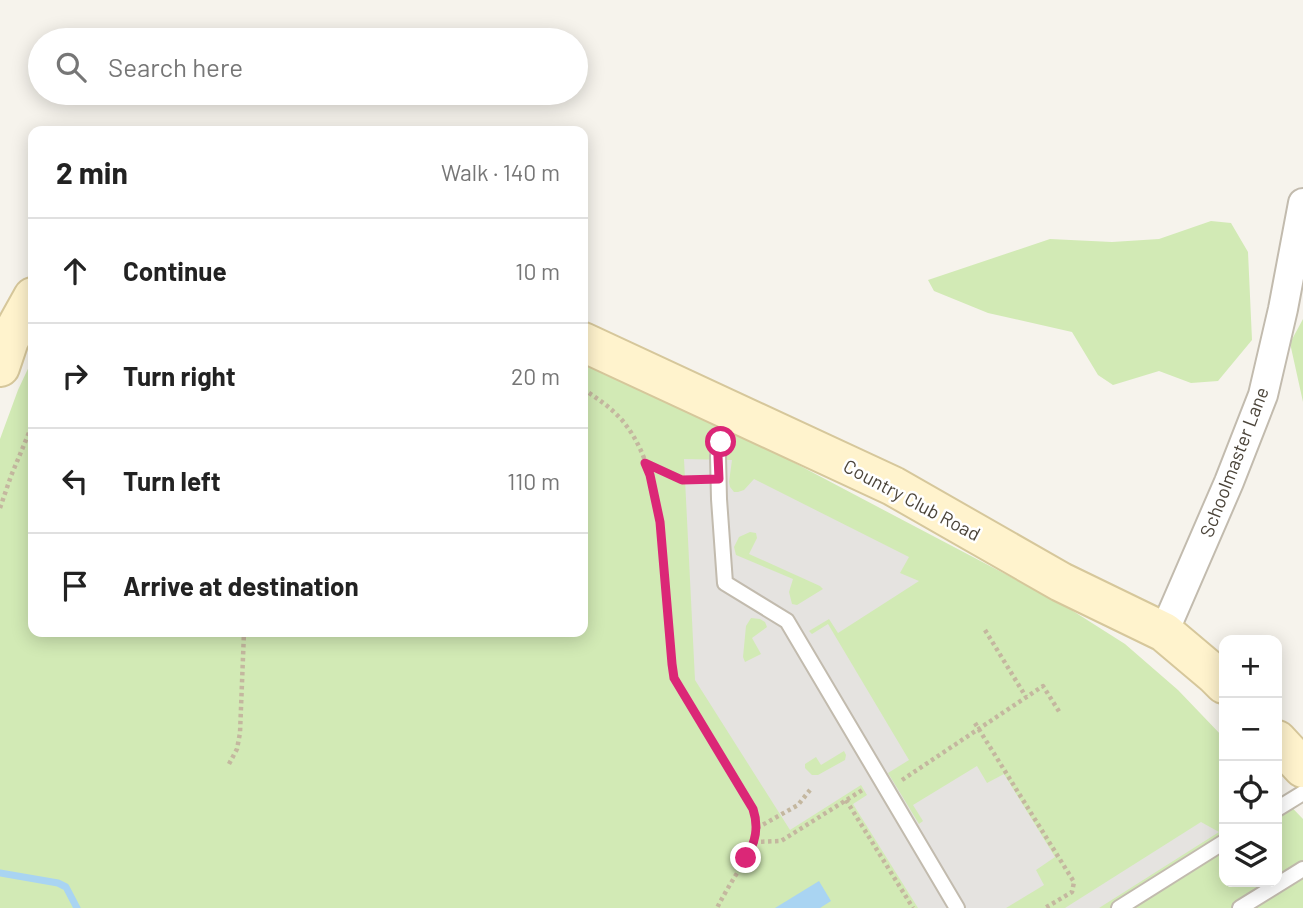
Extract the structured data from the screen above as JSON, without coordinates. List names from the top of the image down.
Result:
{
  "streets": {
    "street": ["Schoolmaster Lane", "Country Club Road"]
  },
  "crossings": [
    ["Schoolmaster Lane", "Country Club Road"]
  ],
  "page": {
    "search": "Search here",
    "heading": ["2 min", "Walk · 140 m"],
    "list": [
      ["Continue", "10 m"],
      ["Turn right", "20 m"],
      ["Turn left", "110 m"],
      "Arrive at destination"
    ],
    "map_buttons": ["+", "−"]
  }
}
